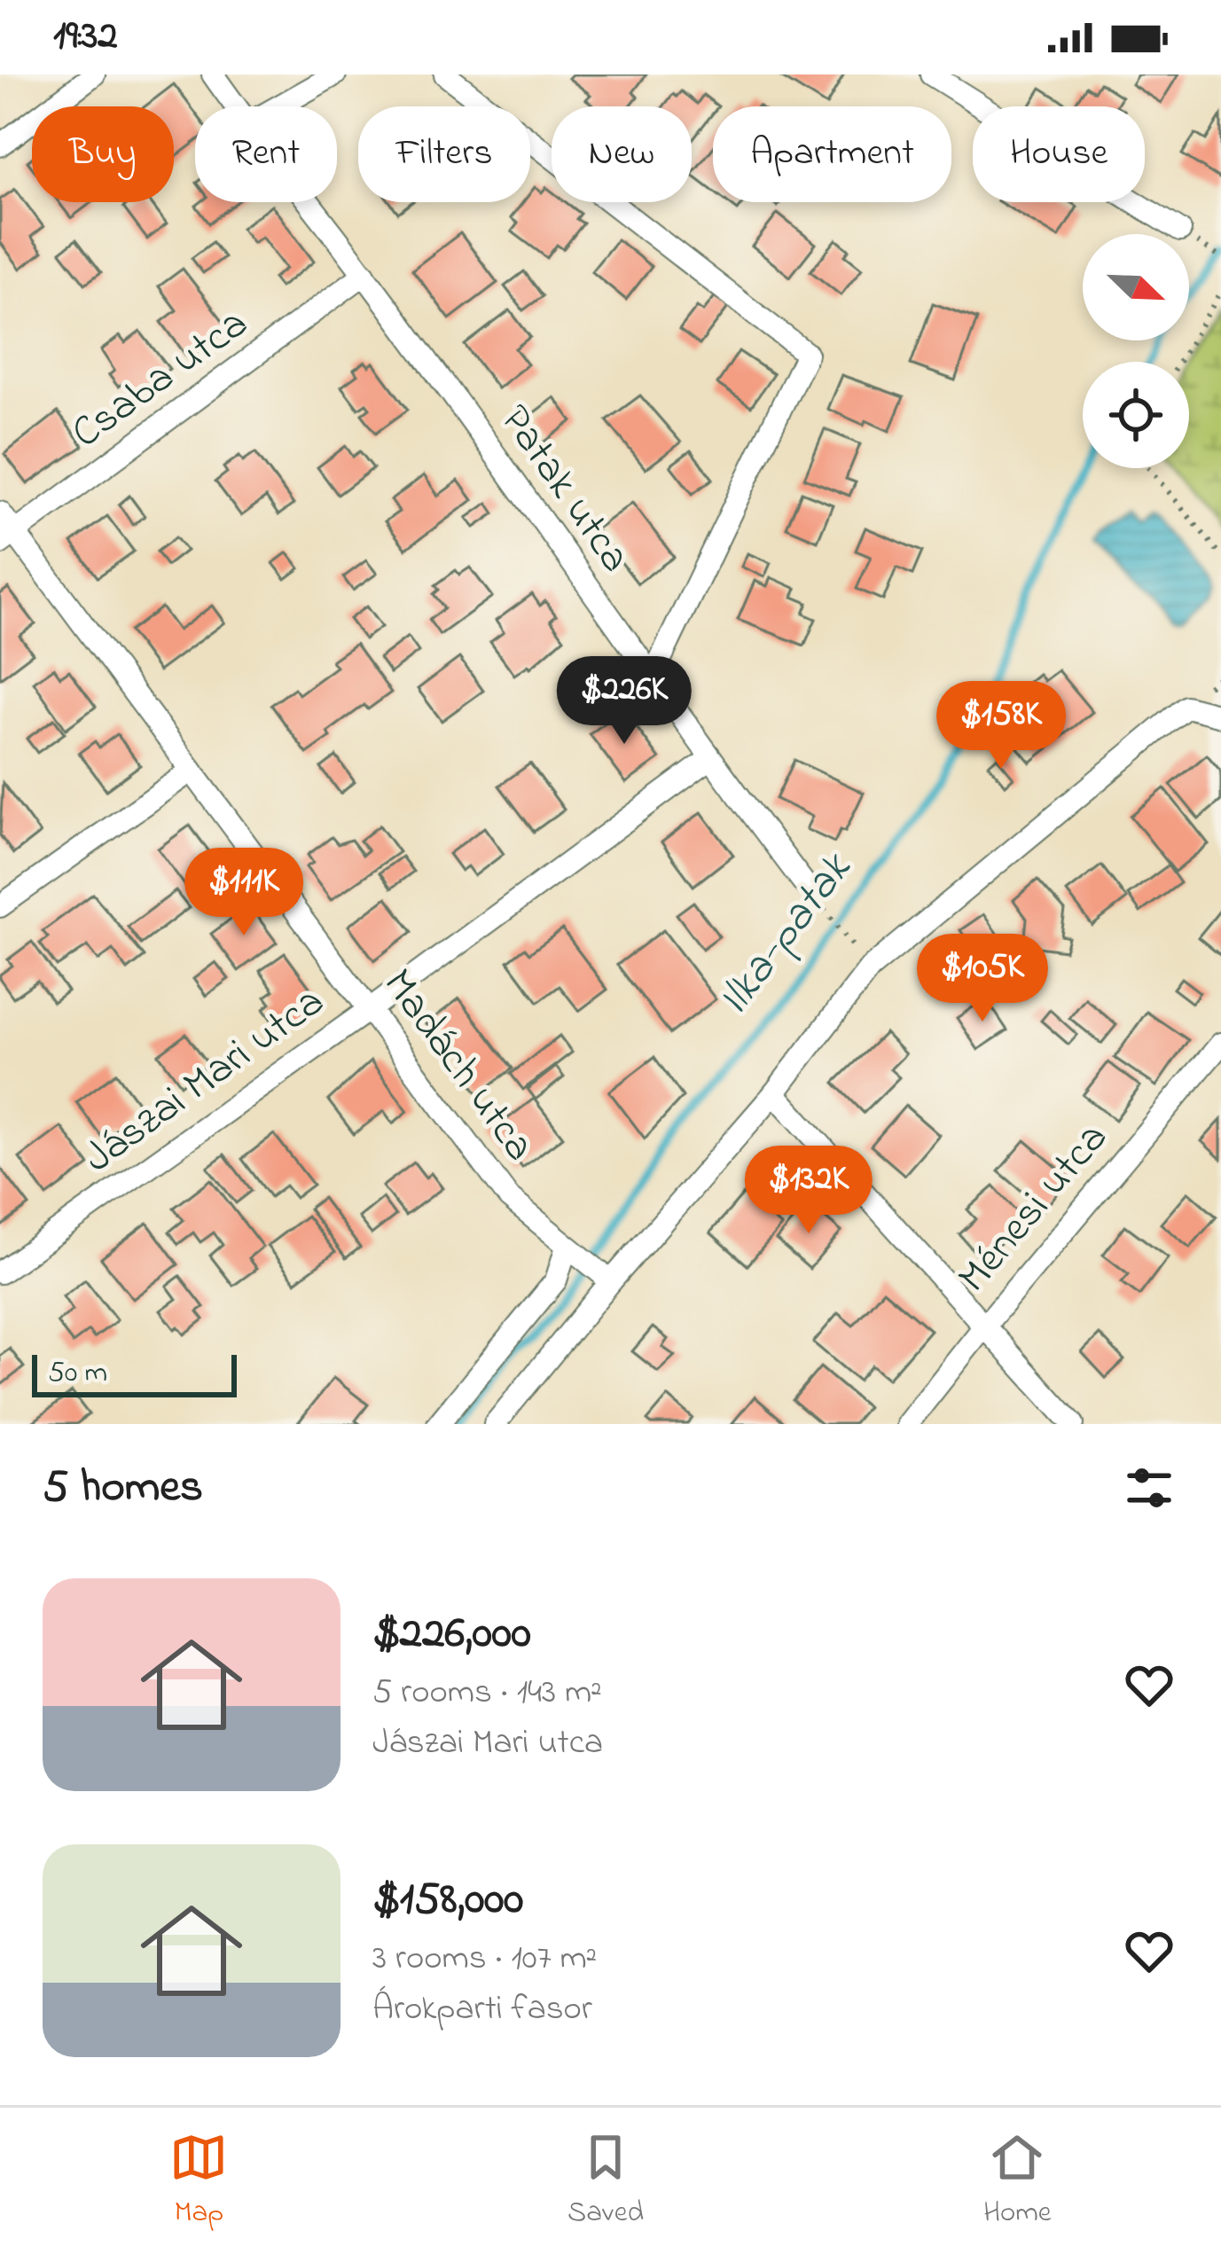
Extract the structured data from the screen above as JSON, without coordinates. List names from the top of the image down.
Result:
{
  "streets": {
    "street": [
      "Csaba utca",
      "Patak utca",
      "Madách utca",
      "Jászai Mari utca",
      "Ménesi utca"
    ]
  },
  "crossings": [
    ["Csaba utca", "Patak utca"],
    ["Csaba utca", "Madách utca"],
    ["Patak utca", "Jászai Mari utca"],
    ["Madách utca", "Jászai Mari utca"]
  ],
  "water": ["Ilka-patak"],
  "scale_bar": "50 m",
  "north": "bottom right",
  "page": {
    "status": "19:32",
    "chip": [
      "Buy",
      "Rent",
      "Filters",
      "New",
      "Apartment",
      "House"
    ],
    "price": [
      "$226K",
      "$158K",
      "$111K",
      "$105K",
      "$132K"
    ],
    "scale": "50 m",
    "heading": "5 homes",
    "list": [
      {
        "name": "$226,000",
        "note": "5 rooms · 143 m² · Jászai Mari utca"
      },
      {
        "name": "$158,000",
        "note": "3 rooms · 107 m² · Árokparti fasor"
      }
    ],
    "tabs": ["Map", "Saved", "Home"]
  }
}
